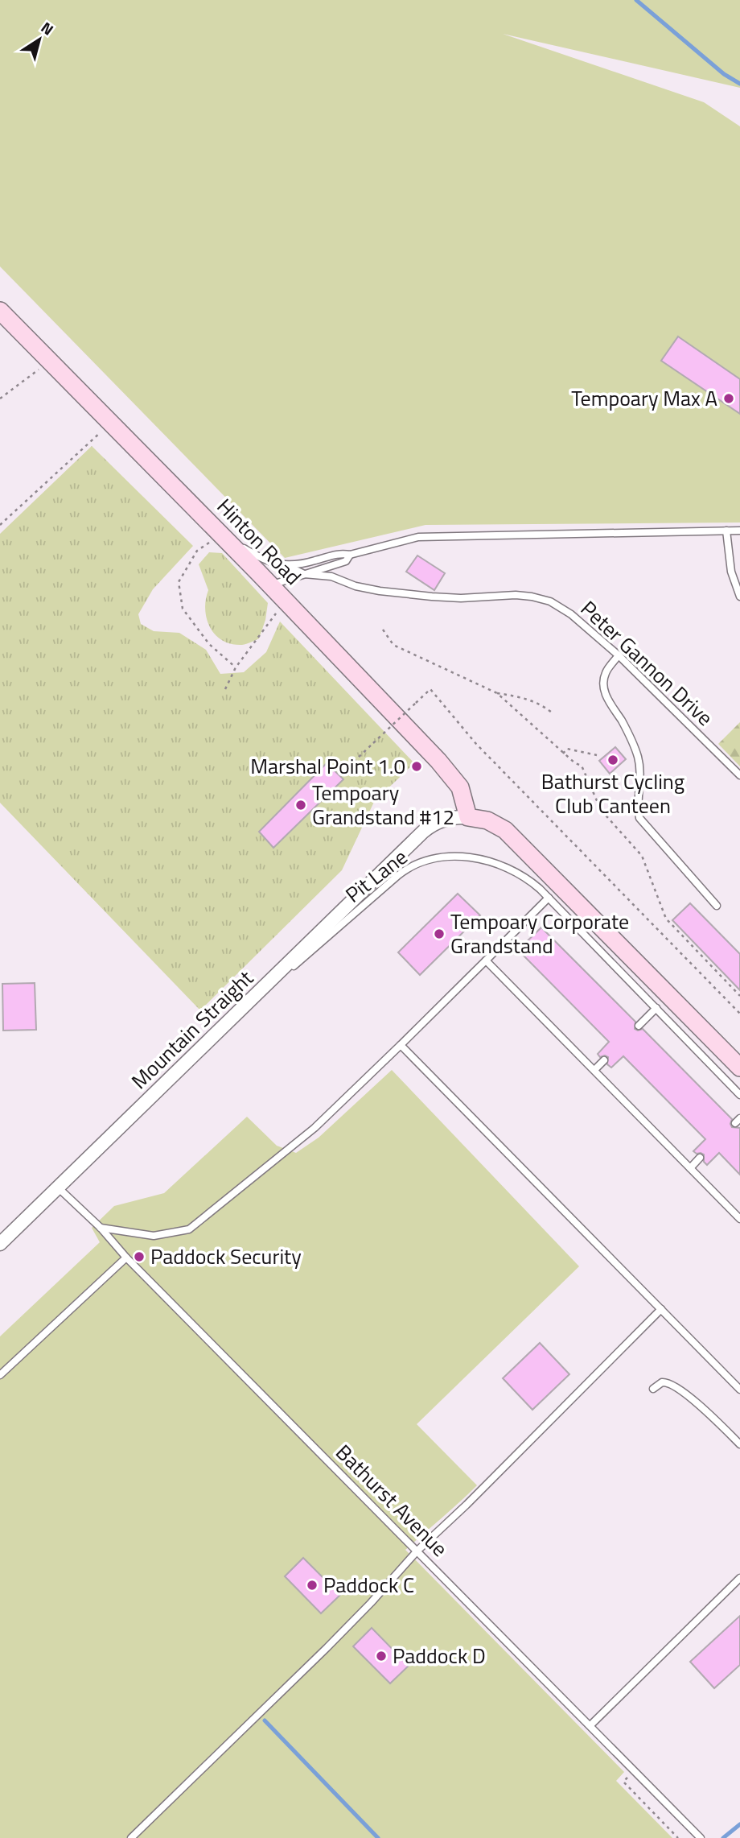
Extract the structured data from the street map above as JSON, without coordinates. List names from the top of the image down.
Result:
{
  "streets": {
    "street": ["Hinton Road", "Mountain Straight"],
    "lane": ["Peter Gannon Drive", "Pit Lane", "Bathurst Avenue"]
  },
  "crossings": [
    ["Hinton Road", "Peter Gannon Drive"],
    ["Hinton Road", "Mountain Straight"],
    ["Pit Lane", "Mountain Straight"],
    ["Mountain Straight", "Bathurst Avenue"]
  ],
  "places": [
    "Tempoary Max A",
    "Bathurst Cycling Club Canteen",
    "Marshal Point 1.0",
    "Tempoary Grandstand #12",
    "Tempoary Corporate Grandstand",
    "Paddock Security",
    "Paddock C",
    "Paddock D"
  ],
  "north": "top right"
}
